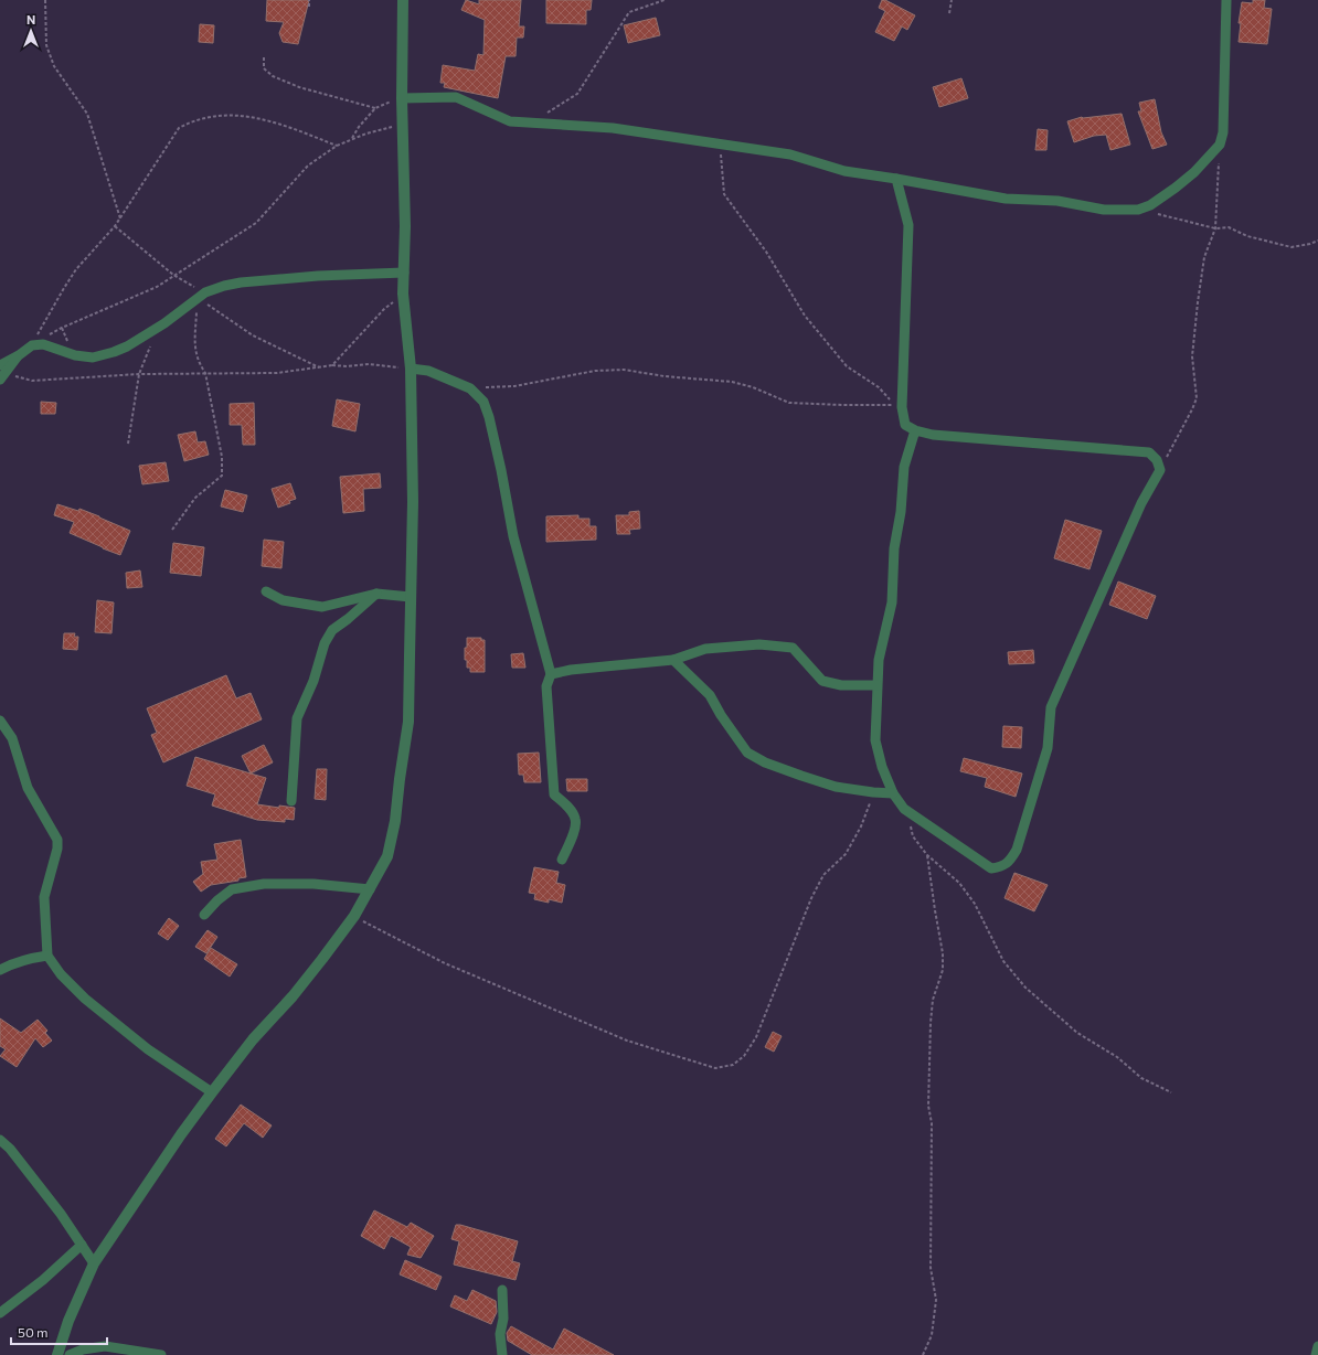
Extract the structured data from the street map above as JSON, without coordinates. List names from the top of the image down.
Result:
{
  "scale_bar": "50 m",
  "north": "top"
}
